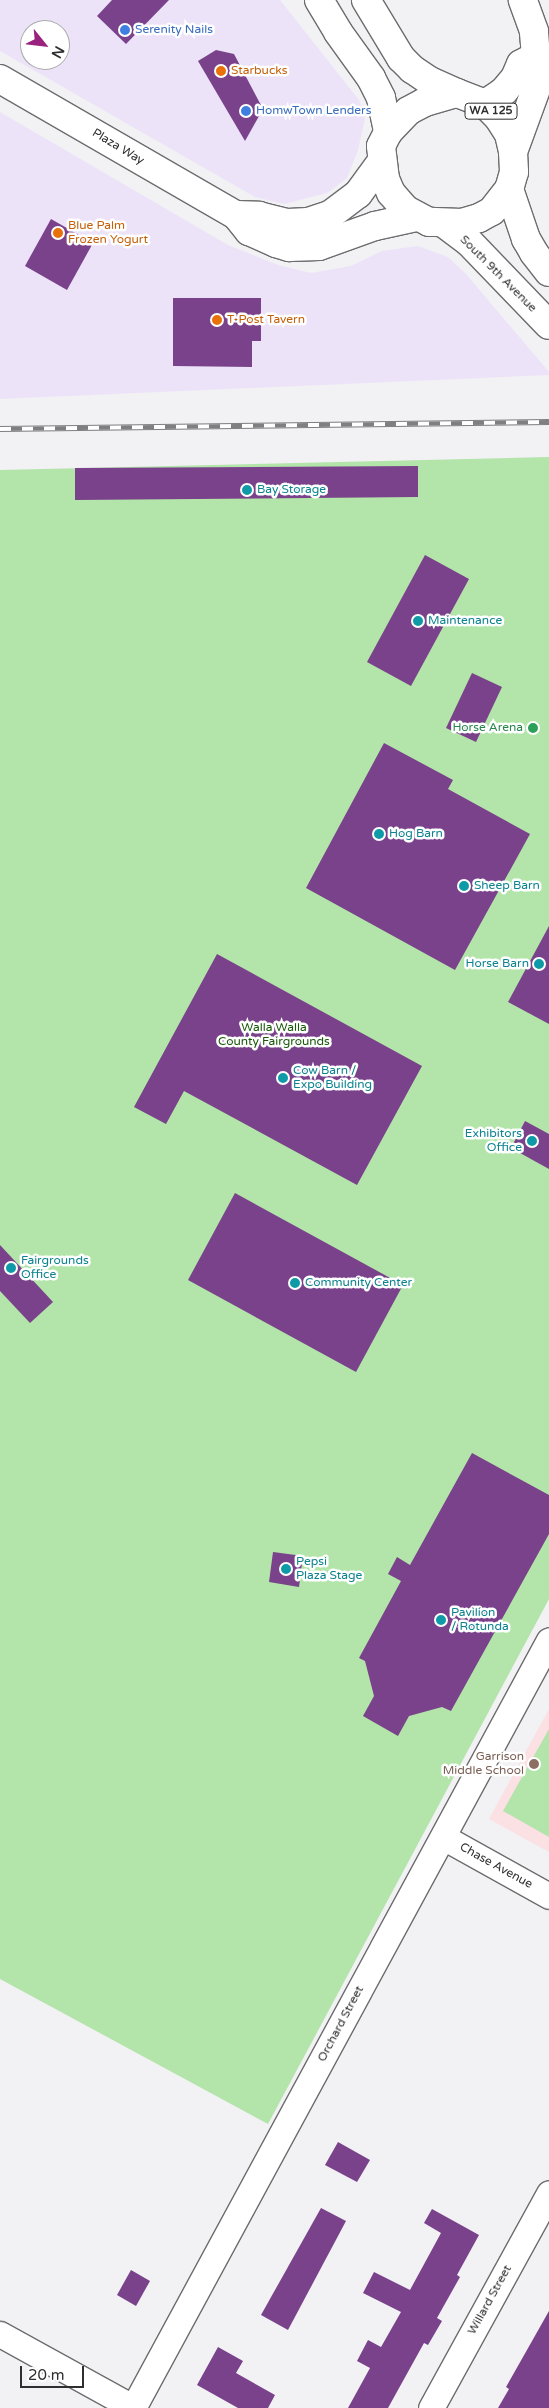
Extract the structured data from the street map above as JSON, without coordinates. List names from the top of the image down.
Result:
{
  "streets": {
    "main road": ["WA 125", "Plaza Way", "South 9th Avenue"],
    "street": ["Chase Avenue", "Orchard Street", "Willard Street"]
  },
  "crossings": [
    ["WA 125", "Plaza Way"],
    ["WA 125", "South 9th Avenue"],
    ["Plaza Way", "South 9th Avenue"],
    ["Chase Avenue", "Orchard Street"]
  ],
  "parks": ["Walla Walla County Fairgrounds"],
  "places": [
    "Serenity Nails",
    "Starbucks",
    "HomwTown Lenders",
    "Blue Palm Frozen Yogurt",
    "T-Post Tavern",
    "Bay Storage",
    "Maintenance",
    "Horse Arena",
    "Hog Barn",
    "Sheep Barn",
    "Horse Barn",
    "Cow Barn / Expo Building",
    "Exhibitors Office",
    "Fairgrounds Office",
    "Community Center",
    "Pepsi Plaza Stage",
    "Pavilion / Rotunda",
    "Garrison Middle School"
  ],
  "scale_bar": "20 m",
  "north": "bottom right"
}
